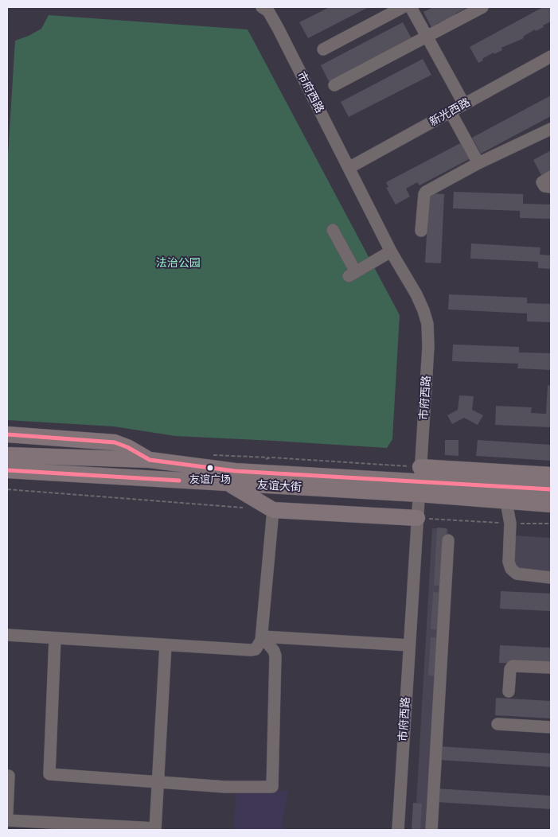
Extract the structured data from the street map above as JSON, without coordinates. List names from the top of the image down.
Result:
{
  "streets": {
    "main road": ["友谊大街"],
    "street": ["市府西路", "新光西路"]
  },
  "crossings": [
    ["市府西路", "新光西路"],
    ["市府西路", "友谊大街"]
  ],
  "parks": ["法治公园"],
  "places": ["友谊广场"]
}
